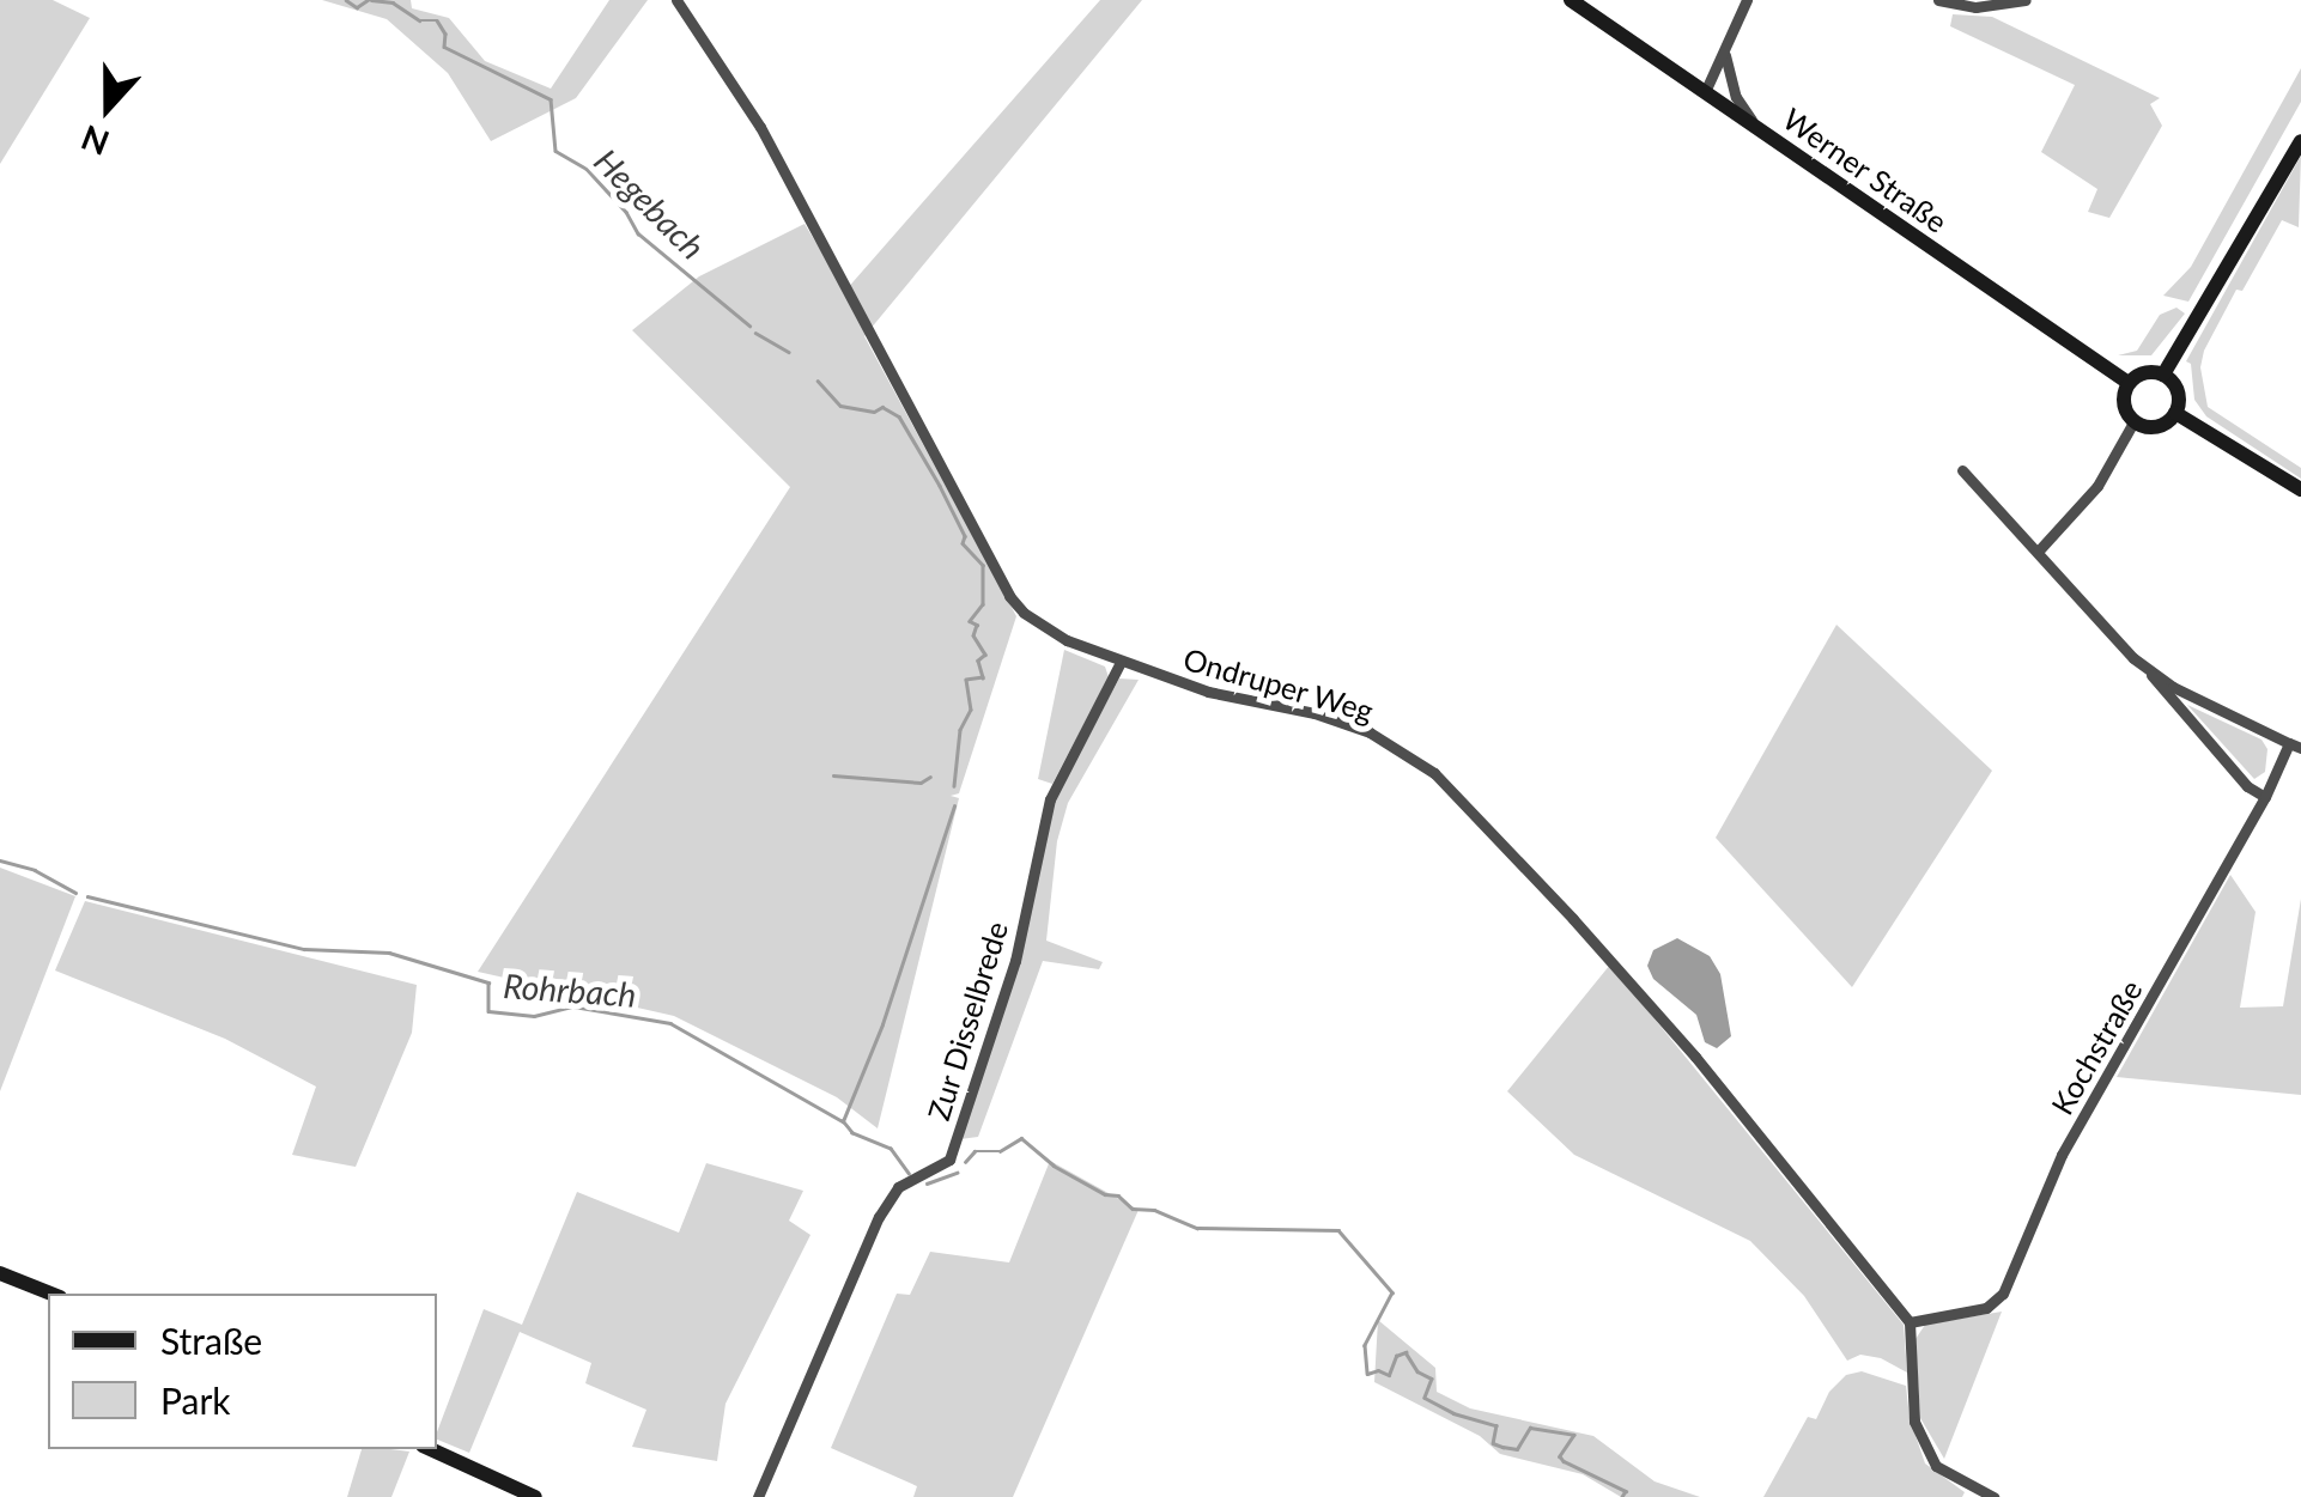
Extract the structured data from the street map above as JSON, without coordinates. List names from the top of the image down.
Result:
{
  "streets": {
    "main road": ["Werner Straße"],
    "street": ["Ondruper Weg", "Zur Disselbrede", "Kochstraße"]
  },
  "crossings": [
    ["Ondruper Weg", "Zur Disselbrede"],
    ["Ondruper Weg", "Kochstraße"]
  ],
  "water": ["Hegebach", "Rohrbach"],
  "legend": ["Straße", "Park"],
  "north": "bottom"
}
